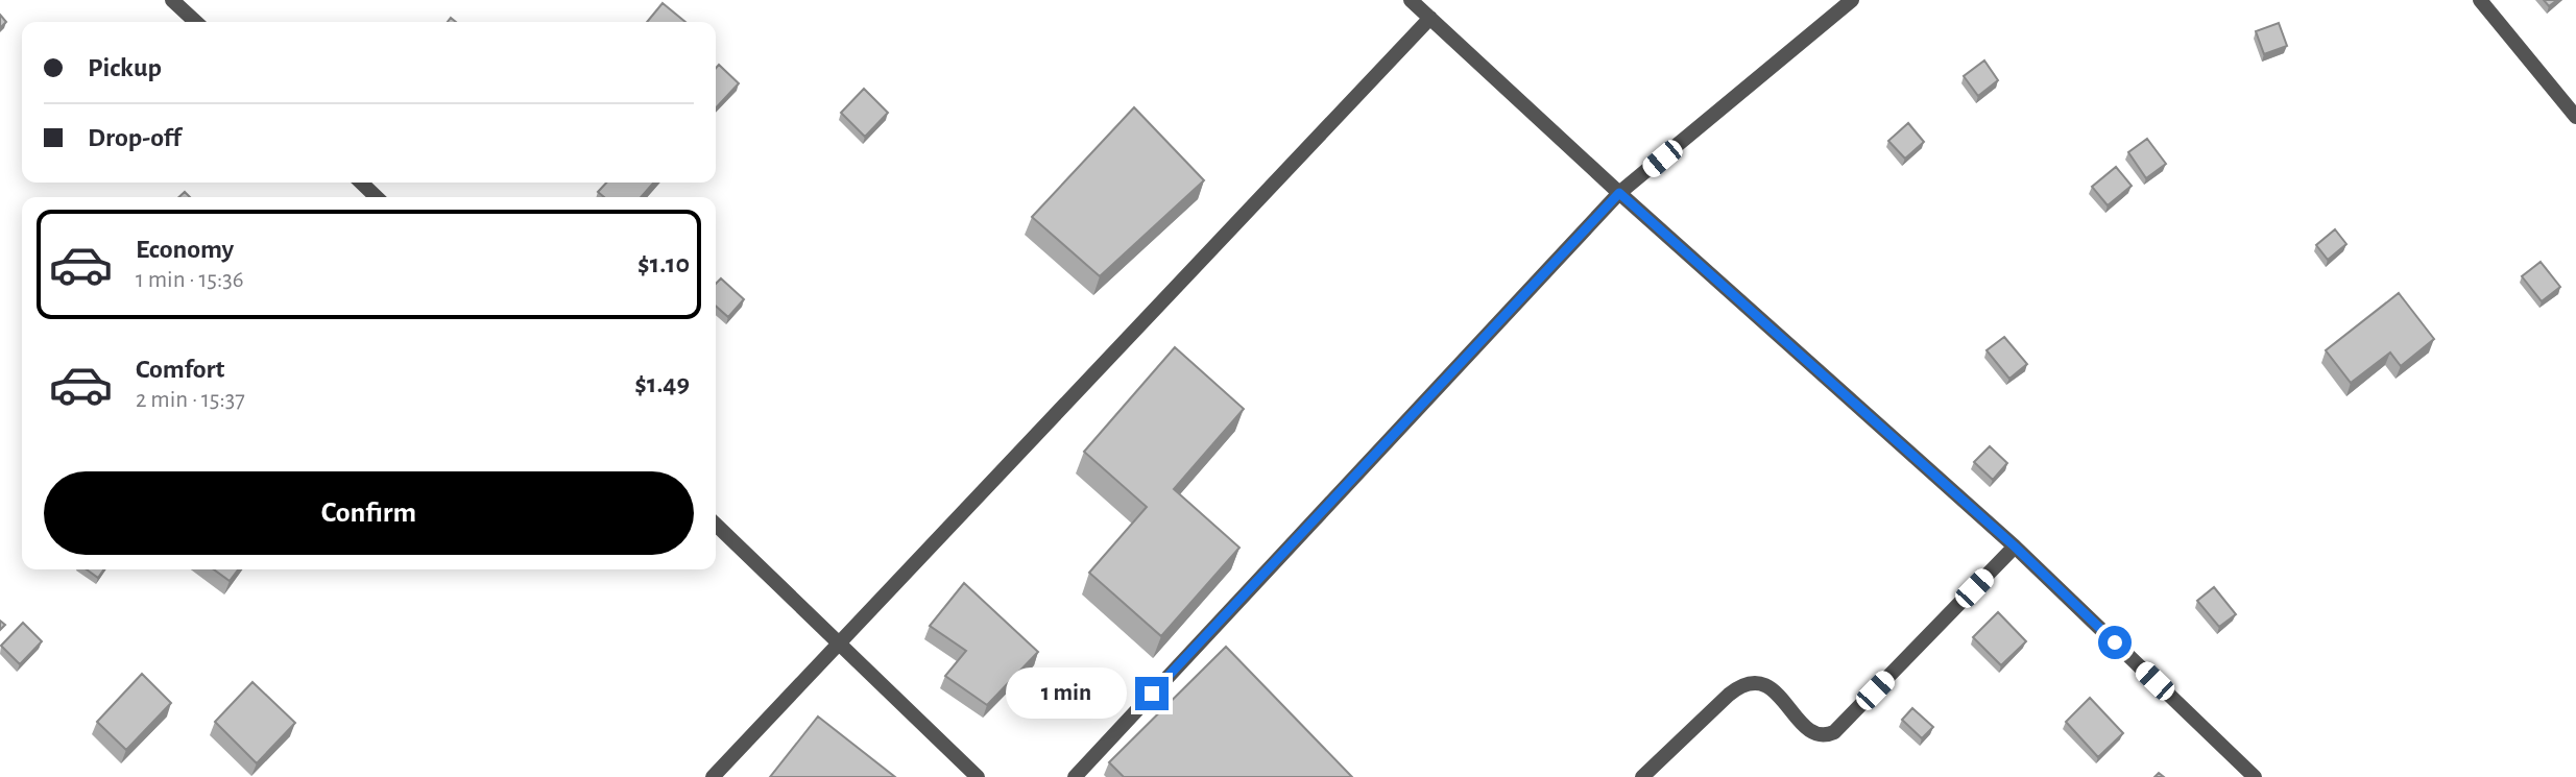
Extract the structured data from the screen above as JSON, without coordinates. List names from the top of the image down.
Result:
{
  "page": {
    "banner": ["Pickup", "Drop-off"],
    "list": [
      {
        "name": "Economy",
        "note": "1 min · 15:36",
        "value": "$1.10"
      },
      {
        "name": "Comfort",
        "note": "2 min · 15:37",
        "value": "$1.49"
      }
    ],
    "buttons": "Confirm",
    "bubble": "1 min"
  }
}
